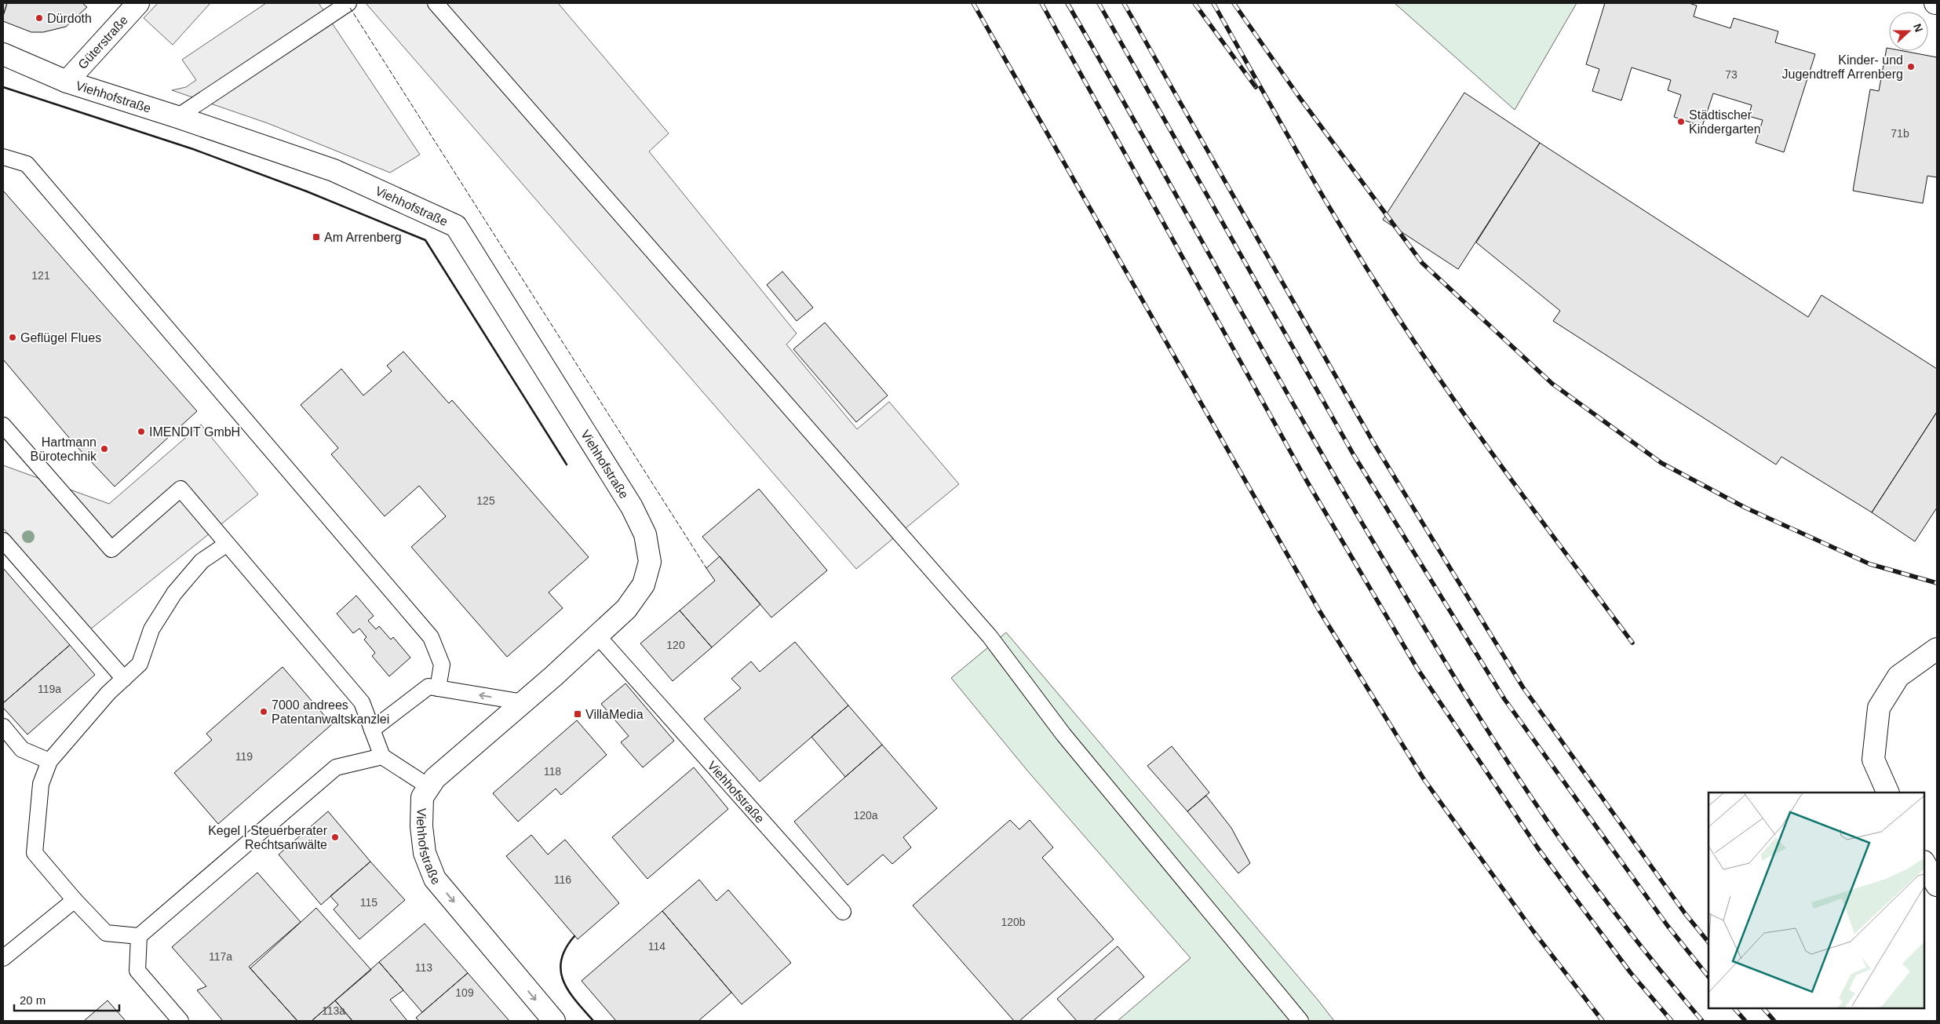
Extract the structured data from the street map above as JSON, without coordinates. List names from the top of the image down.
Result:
{
  "streets": {
    "street": ["Güterstraße", "Viehhofstraße"]
  },
  "crossings": [
    ["Güterstraße", "Viehhofstraße"]
  ],
  "places": {
    "other": [
      "Dürdoth",
      "Kinder- und Jugendtreff Arrenberg",
      "Städtischer Kindergarten",
      "Geflügel Flues",
      "IMENDIT GmbH",
      "Hartmann Bürotechnik",
      "7000 andrees Patentanwaltskanzlei",
      "Kegel | Steuerberater Rechtsanwälte"
    ],
    "transit": ["Am Arrenberg", "VillaMedia"]
  },
  "house_numbers": [
    "73",
    "71b",
    "121",
    "125",
    "120",
    "119a",
    "119",
    "118",
    "120a",
    "116",
    "115",
    "120b",
    "114",
    "117a",
    "113",
    "109",
    "113a"
  ],
  "scale_bar": "20 m",
  "north": "right"
}
